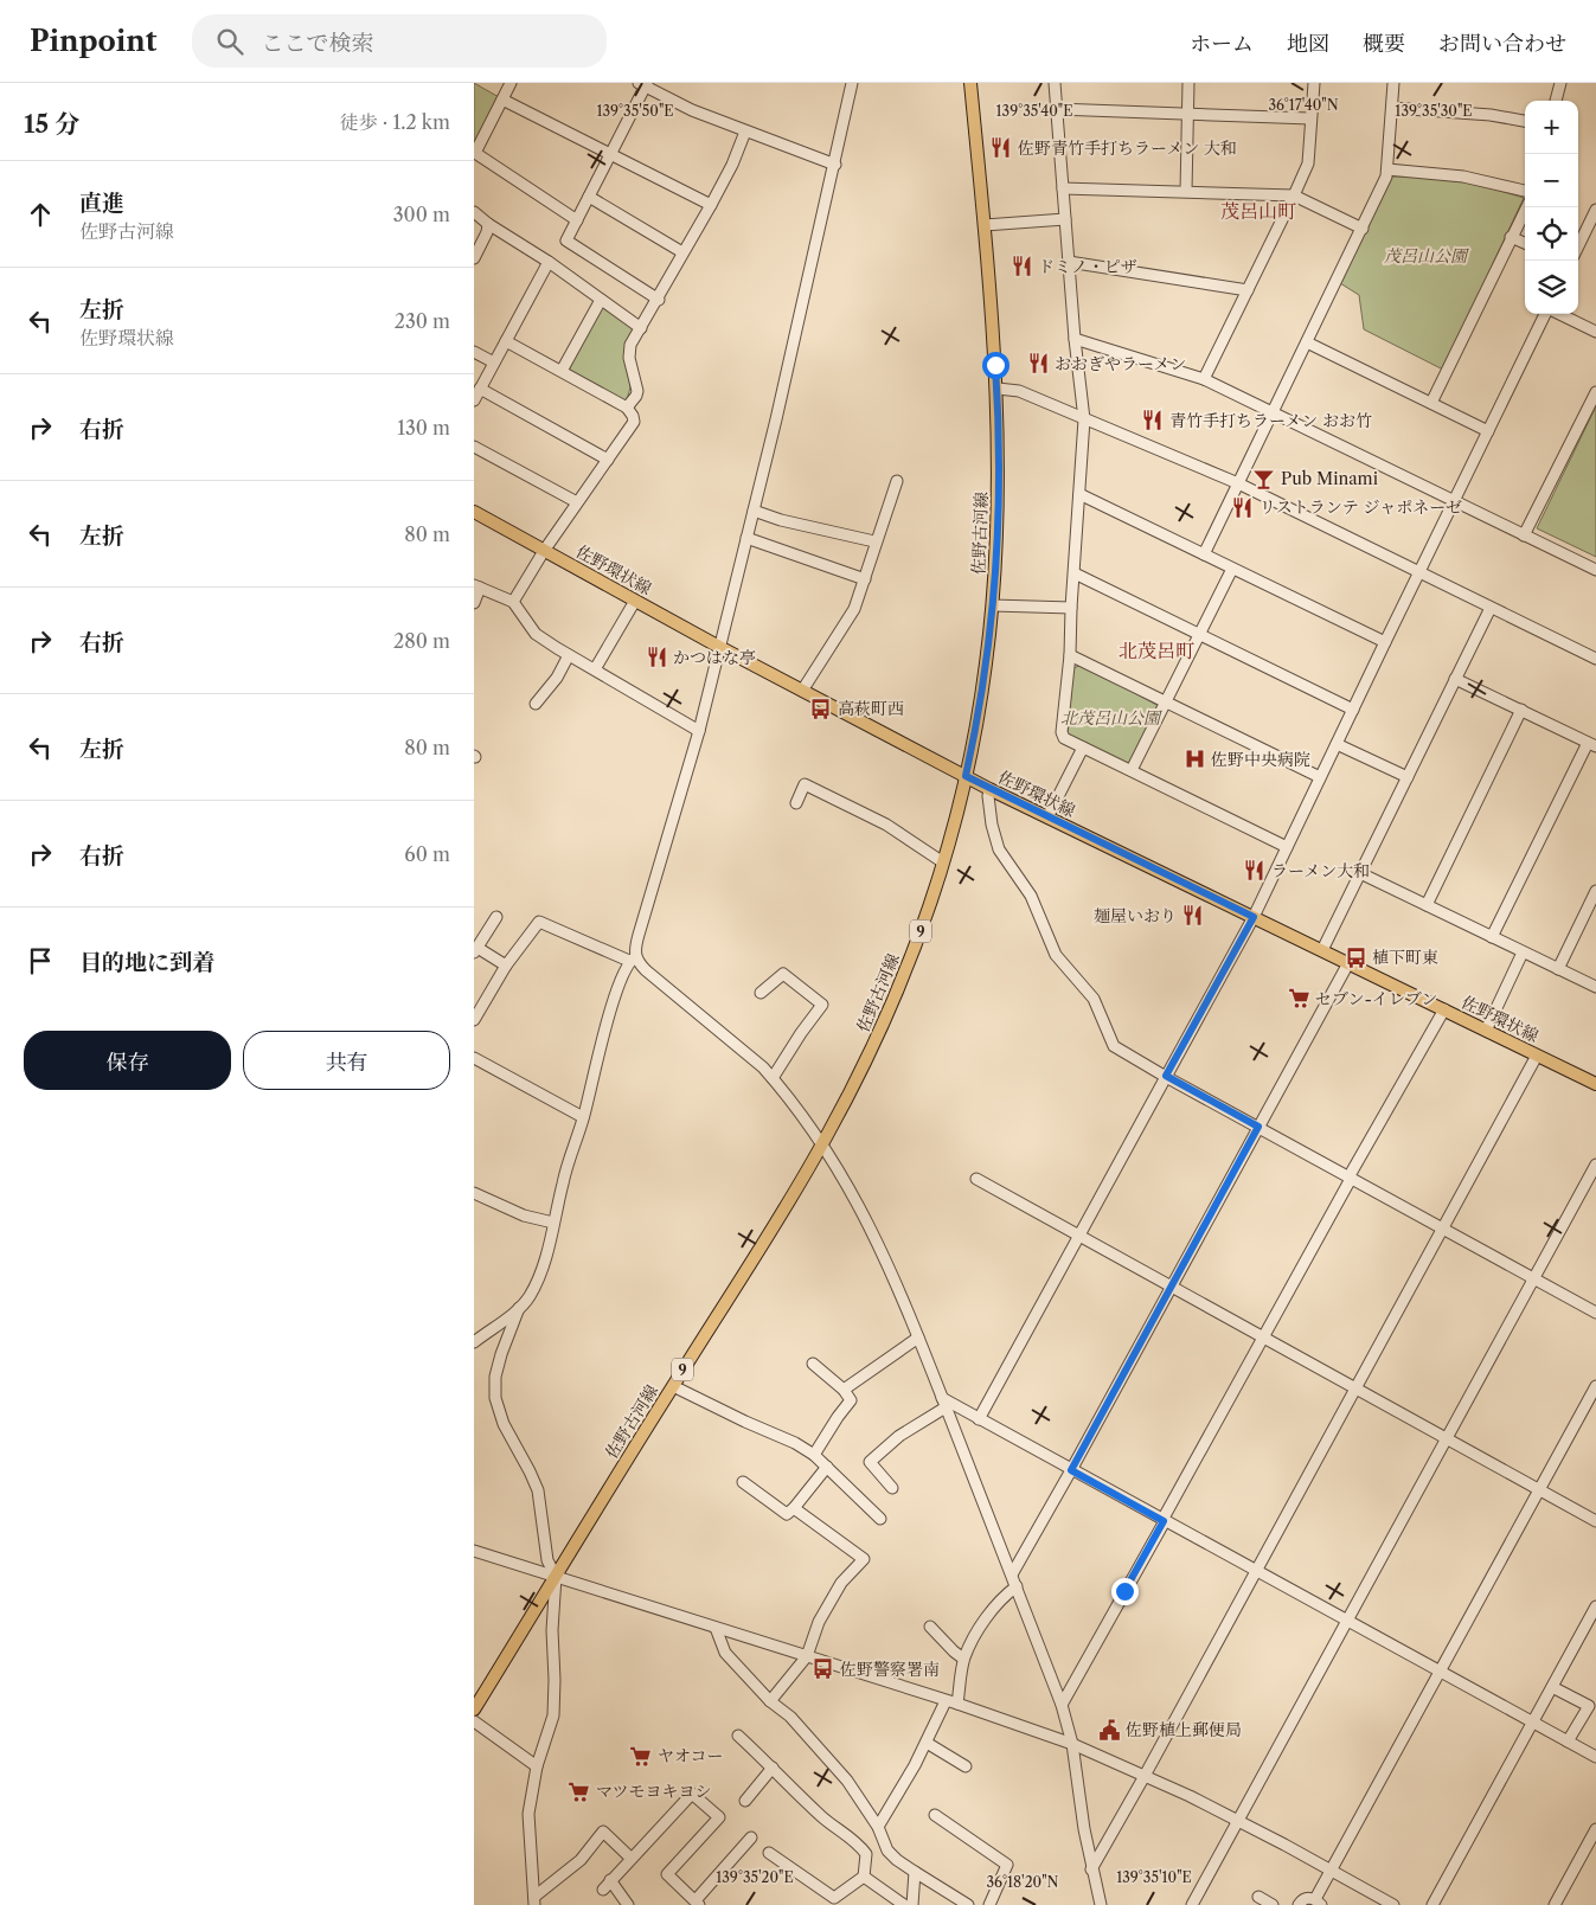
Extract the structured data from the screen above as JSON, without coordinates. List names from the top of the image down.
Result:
{
  "streets": {
    "main road": ["佐野古河線", "佐野環状線", "9"]
  },
  "crossings": [
    ["佐野古河線", "佐野環状線"]
  ],
  "districts": ["茂呂山町", "北茂呂町"],
  "parks": ["茂呂山公園", "北茂呂山公園"],
  "places": {
    "restaurant": [
      "佐野青竹手打ちラーメン 大和",
      "ドミノ・ピザ",
      "おおぎやラーメン",
      "青竹手打ちラーメン おお竹",
      "リストランテ ジャポネーゼ",
      "かつはな亭",
      "ラーメン大和",
      "麺屋いおり"
    ],
    "bar": ["Pub Minami"],
    "bus stop": ["高萩町西", "植下町東", "佐野警察署南"],
    "hospital": ["佐野中央病院"],
    "supermarket": ["セブン-イレブン", "ヤオコー", "マツモヨキヨシ"],
    "public building": ["佐野植上郵便局"]
  },
  "page": {
    "header": "Pinpoint",
    "search": "ここで検索",
    "nav": [
      "ホーム",
      "地図",
      "概要",
      "お問い合わせ"
    ],
    "heading": ["15 分", "徒歩 · 1.2 km"],
    "map_buttons": ["+", "−"],
    "list": [
      ["直進", "佐野古河線", "300 m"],
      ["左折", "佐野環状線", "230 m"],
      ["右折", "130 m"],
      ["左折", "80 m"],
      ["右折", "280 m"],
      ["左折", "80 m"],
      ["右折", "60 m"],
      "目的地に到着"
    ],
    "buttons": ["保存", "共有"]
  },
  "coordinates": [
    "36°17'40\"N",
    "139°35'30\"E",
    "139°35'50\"E",
    "139°35'40\"E",
    "139°35'20\"E",
    "139°35'10\"E",
    "36°18'20\"N"
  ]
}
